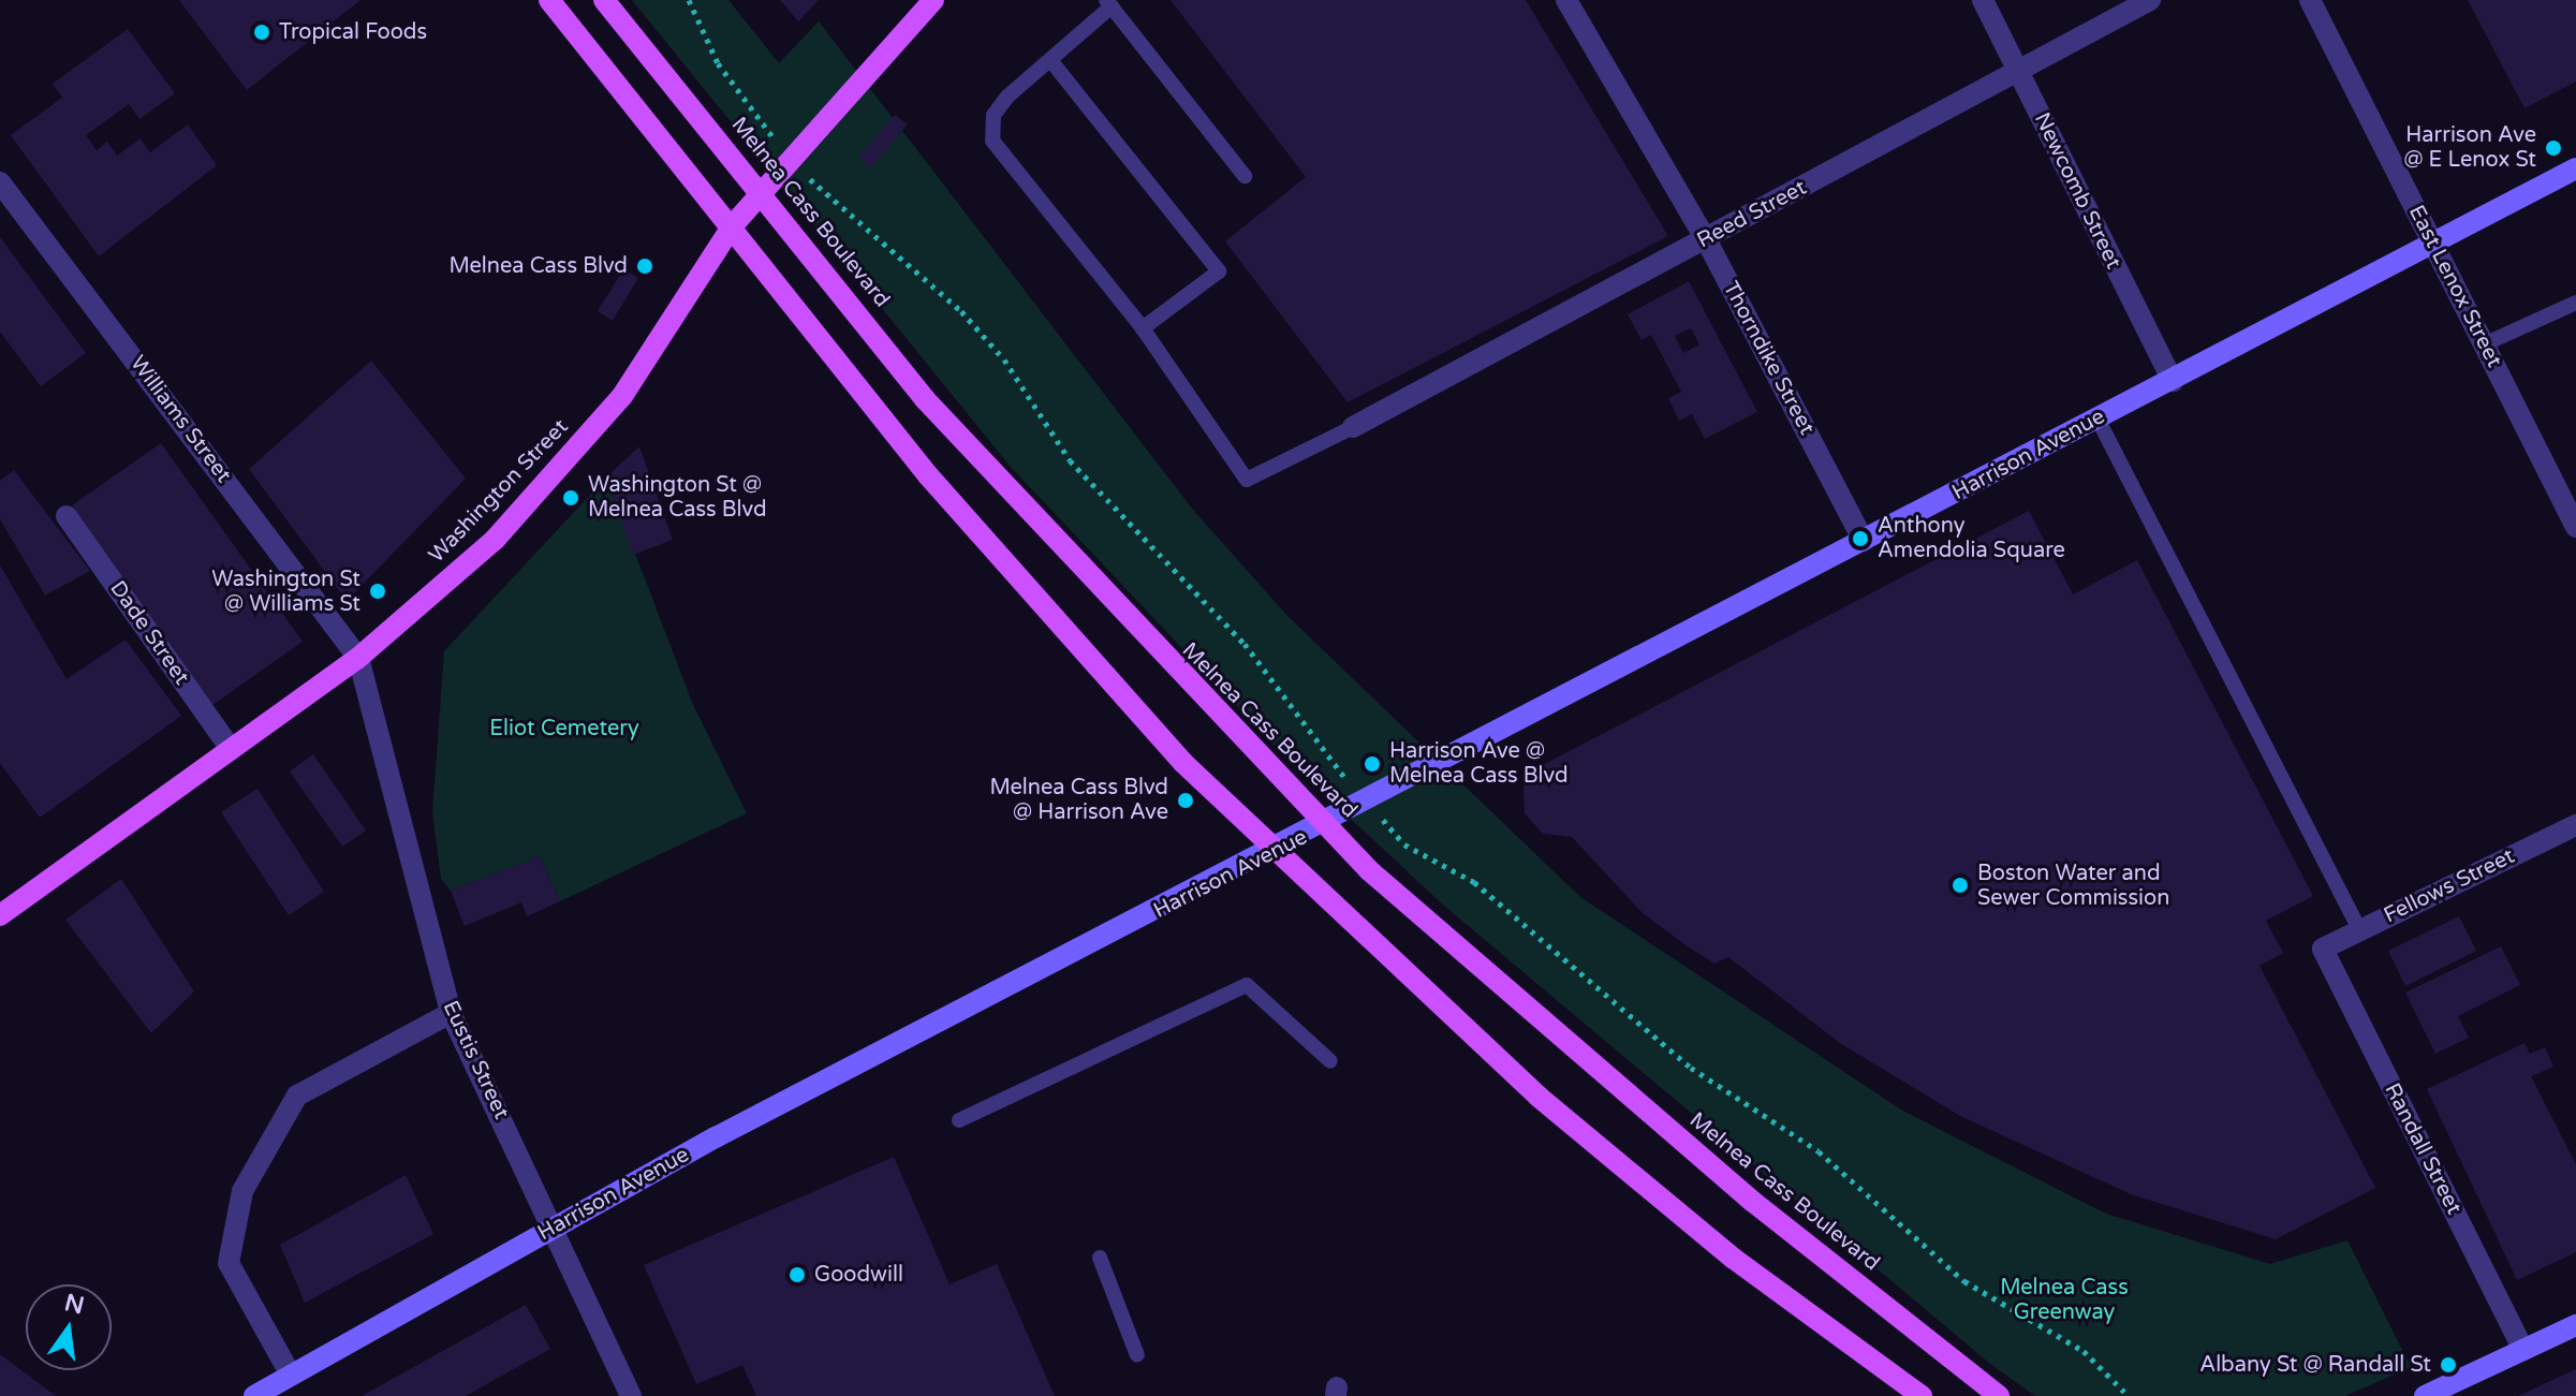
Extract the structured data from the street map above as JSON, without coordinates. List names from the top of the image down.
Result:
{
  "streets": {
    "main road": ["Melnea Cass Boulevard", "Harrison Avenue", "Washington Street"],
    "street": [
      "Newcomb Street",
      "Reed Street",
      "East Lenox Street",
      "Thorndike Street",
      "Williams Street",
      "Dade Street",
      "Fellows Street",
      "Eustis Street",
      "Randall Street"
    ]
  },
  "crossings": [
    ["Newcomb Street", "Reed Street"],
    ["Newcomb Street", "Harrison Avenue"],
    ["Melnea Cass Boulevard", "Harrison Avenue"],
    ["Melnea Cass Boulevard", "Washington Street"],
    ["Reed Street", "Thorndike Street"],
    ["East Lenox Street", "Harrison Avenue"],
    ["Thorndike Street", "Harrison Avenue"],
    ["Williams Street", "Washington Street"],
    ["Williams Street", "Eustis Street"],
    ["Harrison Avenue", "Eustis Street"],
    ["Washington Street", "Dade Street"],
    ["Washington Street", "Eustis Street"],
    ["Fellows Street", "Randall Street"]
  ],
  "parks": ["Eliot Cemetery", "Melnea Cass Greenway"],
  "places": [
    "Tropical Foods",
    "Harrison Ave @ E Lenox St",
    "Melnea Cass Blvd",
    "Washington St @ Melnea Cass Blvd",
    "Anthony Amendolia Square",
    "Washington St @ Williams St",
    "Harrison Ave @ Melnea Cass Blvd",
    "Melnea Cass Blvd @ Harrison Ave",
    "Boston Water and Sewer Commission",
    "Goodwill",
    "Albany St @ Randall St"
  ],
  "north": "top"
}
